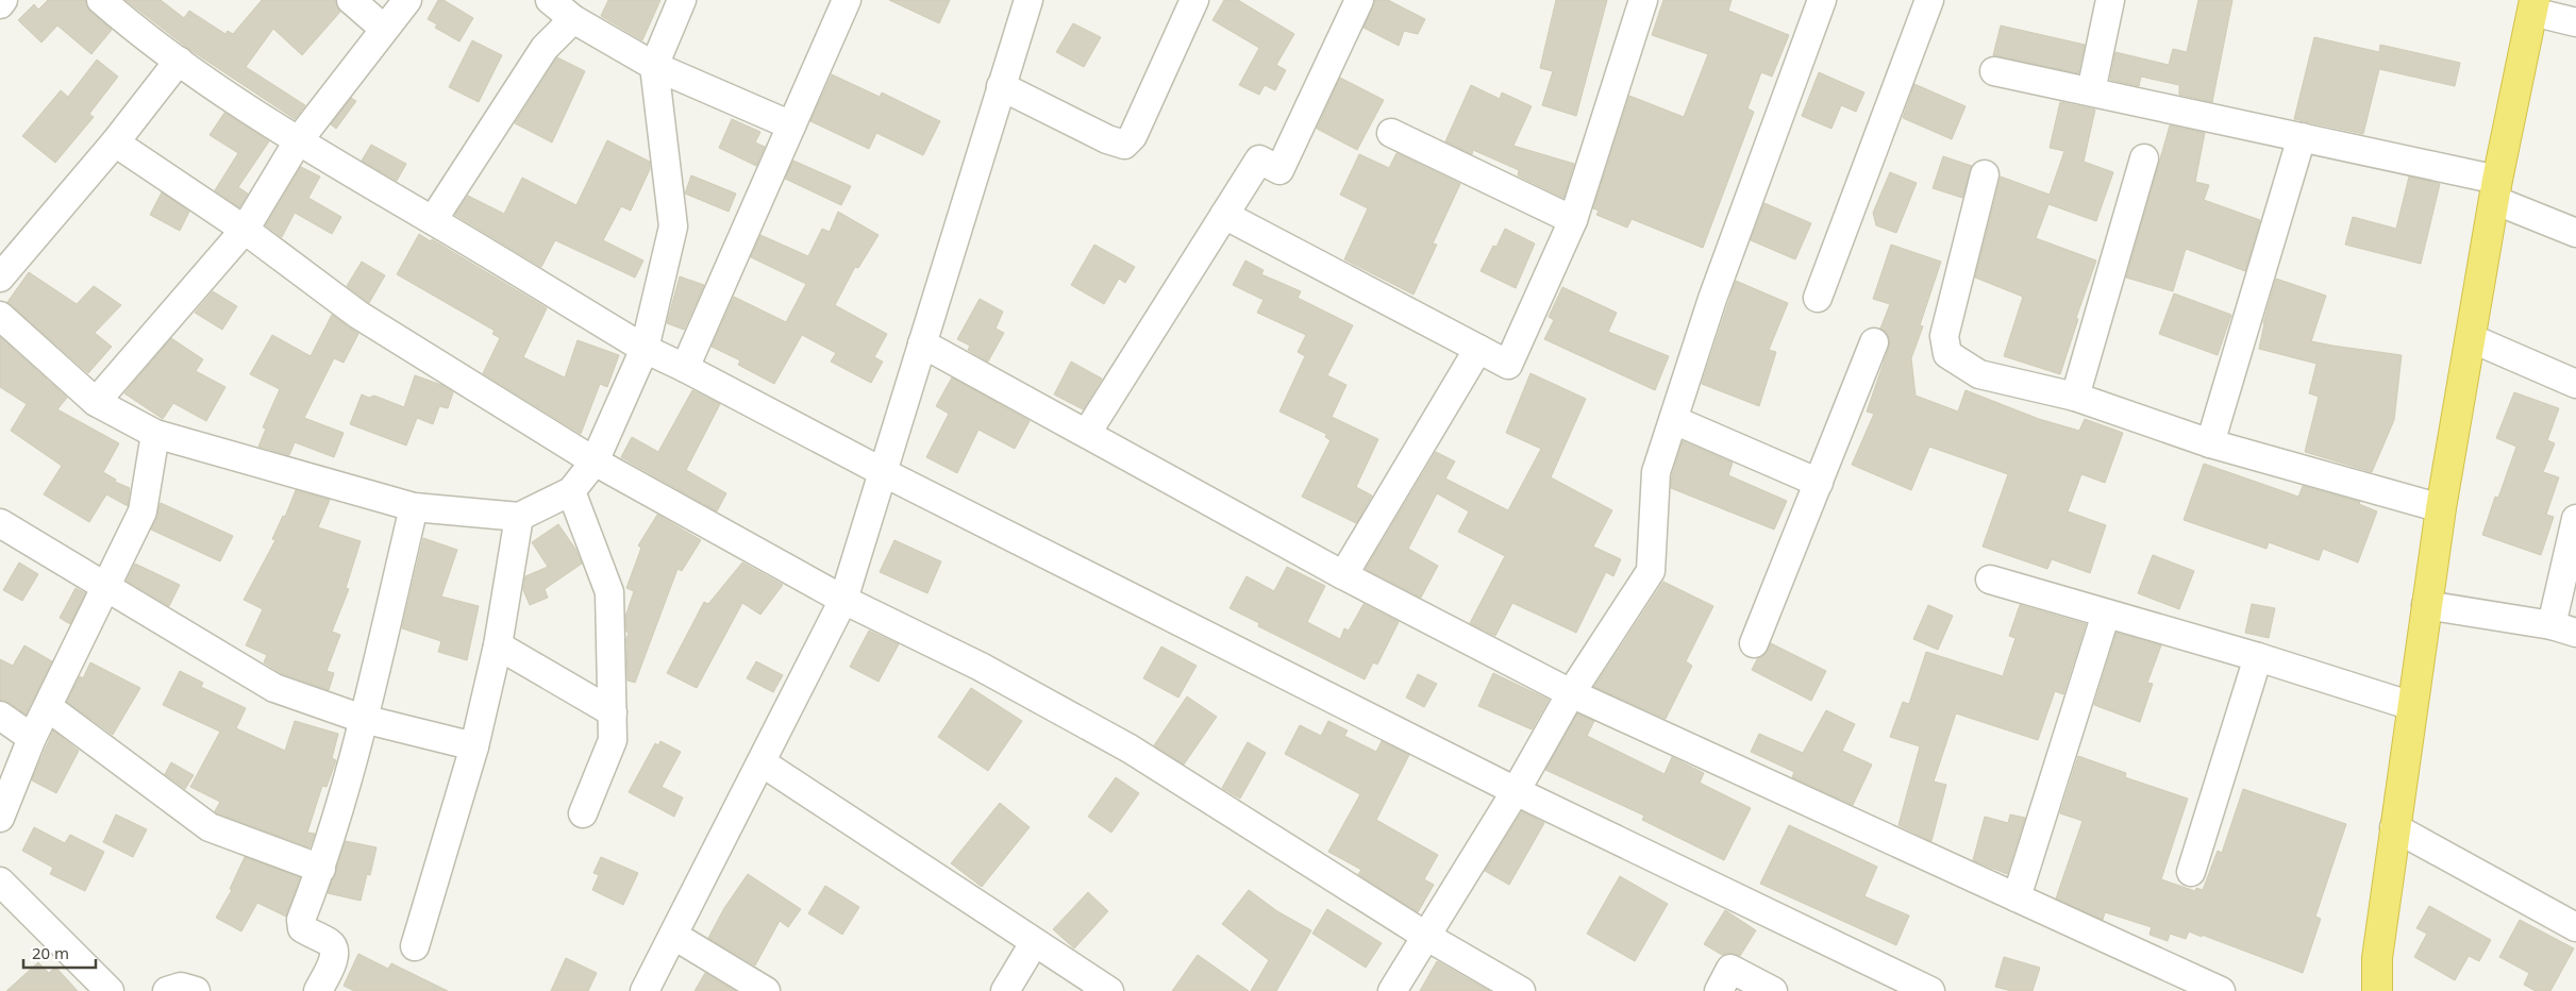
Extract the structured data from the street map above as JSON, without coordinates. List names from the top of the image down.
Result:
{
  "scale_bar": "20 m"
}
